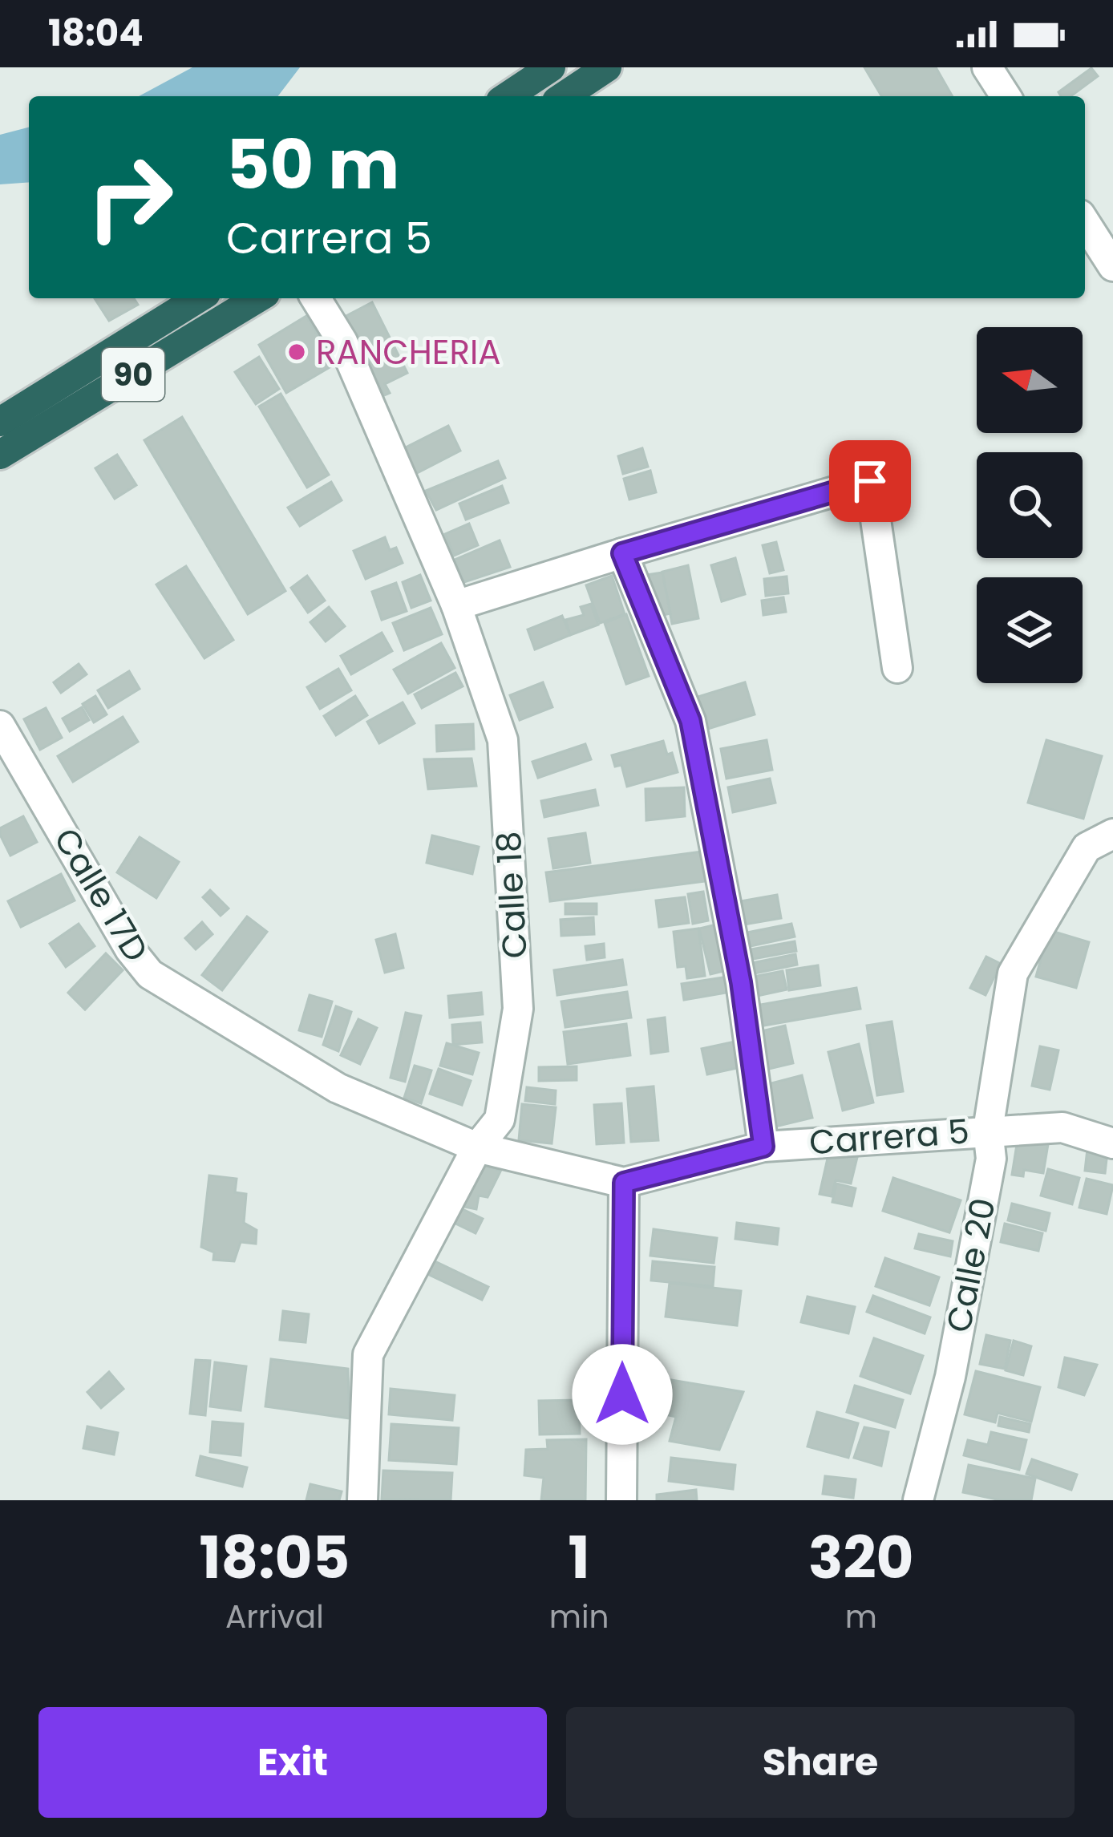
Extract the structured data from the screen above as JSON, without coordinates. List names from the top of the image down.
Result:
{
  "streets": {
    "highway": ["90"],
    "street": [
      "Calle 17D",
      "Calle 18",
      "Carrera 5",
      "Calle 20"
    ]
  },
  "crossings": [
    ["Calle 17D", "Carrera 5"],
    ["Calle 18", "Carrera 5"],
    ["Carrera 5", "Calle 20"]
  ],
  "places": ["RANCHERIA"],
  "north": "left",
  "page": {
    "status": "18:04",
    "turn": ["50 m", "Carrera 5"],
    "eta": [
      "18:05",
      "Arrival",
      "1",
      "min",
      "320",
      "m"
    ],
    "buttons": ["Exit", "Share"]
  }
}
